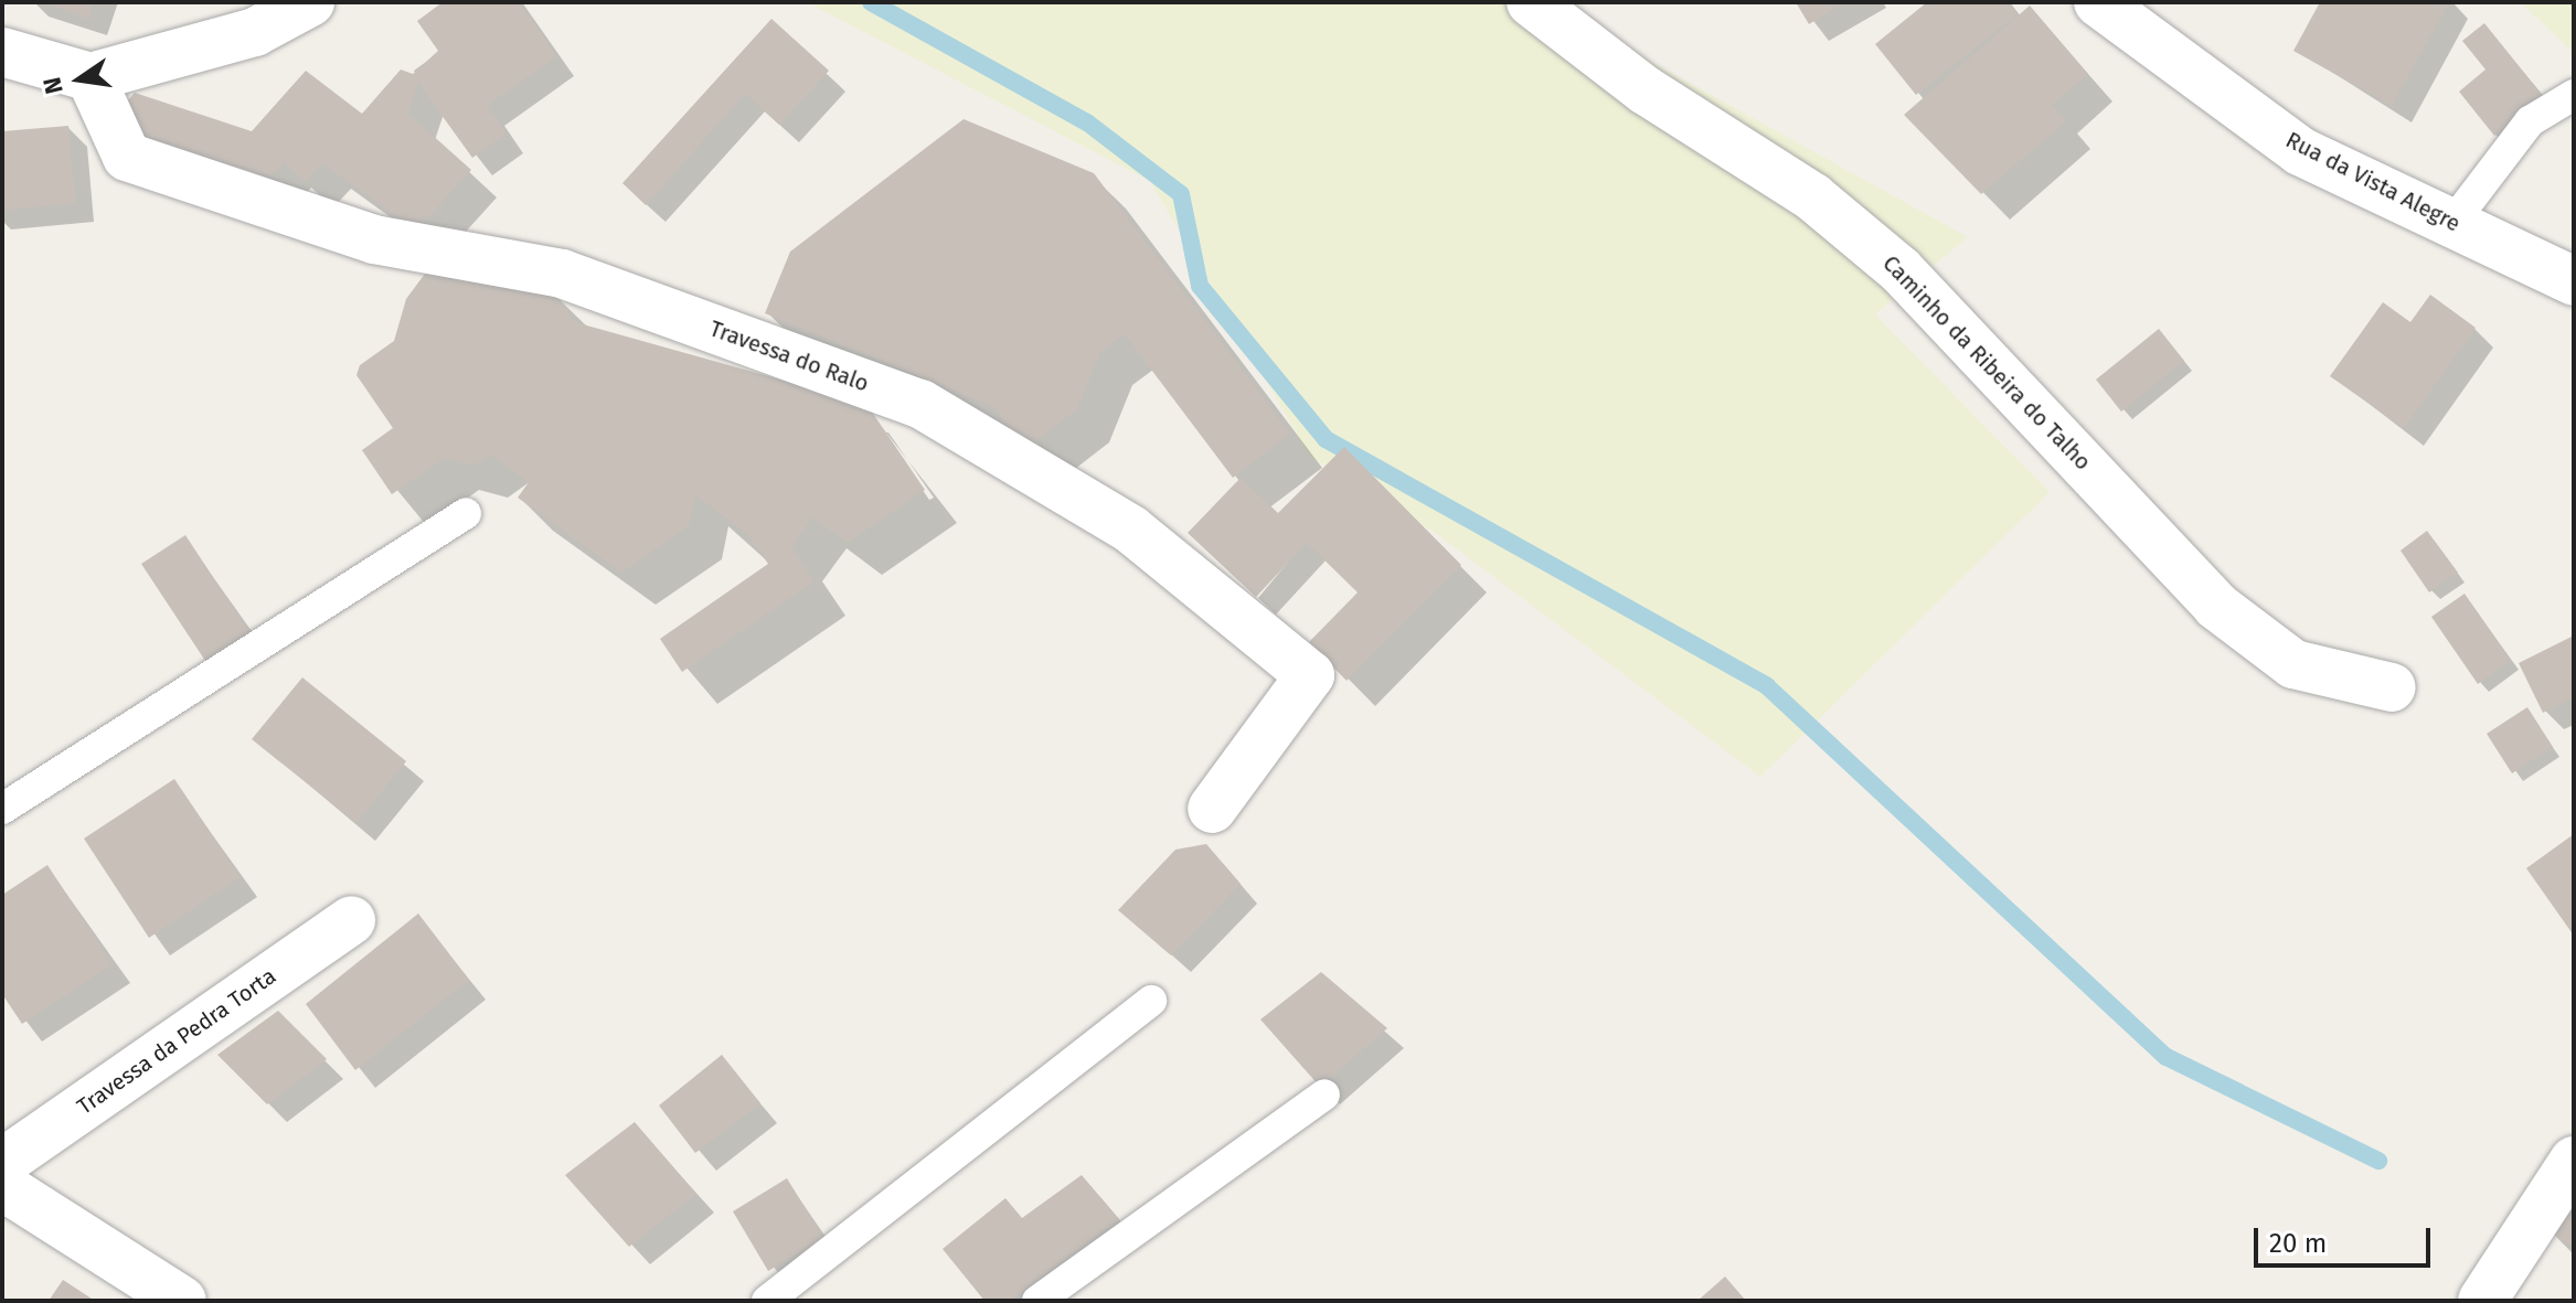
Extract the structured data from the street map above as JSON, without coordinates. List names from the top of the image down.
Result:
{
  "streets": {
    "street": [
      "Rua da Vista Alegre",
      "Travessa do Ralo",
      "Caminho da Ribeira do Talho",
      "Travessa da Pedra Torta"
    ]
  },
  "scale_bar": "20 m",
  "north": "left"
}
